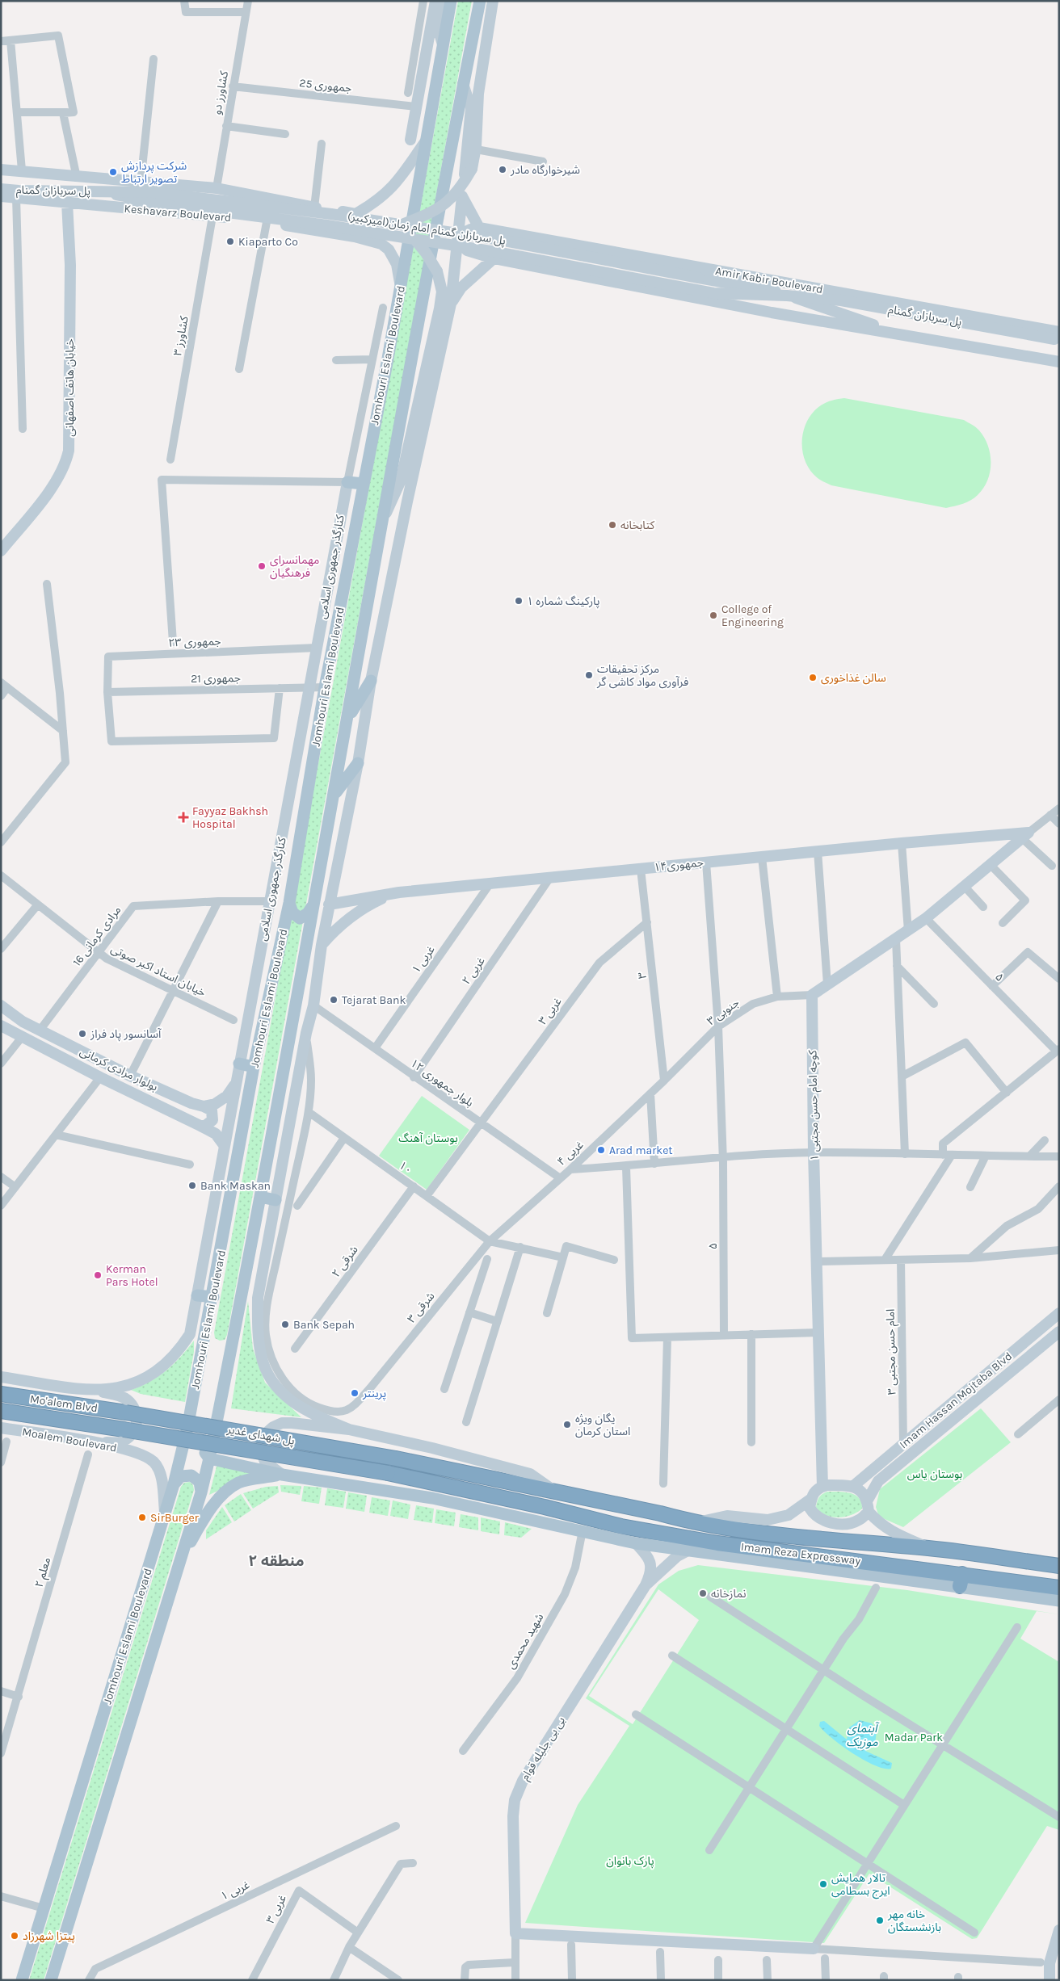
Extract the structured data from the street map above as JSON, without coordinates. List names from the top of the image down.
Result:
{
  "streets": {
    "highway": ["Mo'alem Blvd", "پل شهدای غدیر", "Imam Reza Expressway"],
    "main road": ["Jomhouri Eslami Boulevard"],
    "street": [
      "جمهوری 25",
      "کشاورز دو",
      "پل سربازان گمنام",
      "Keshavarz Boulevard",
      "پل سربازان گمنام امام زمان(امیرکبیر)",
      "Amir Kabir Boulevard",
      "کشاورز ۳",
      "خیابان هاتف اصفهانی",
      "کنارگذر جمهوری اسلامی",
      "۲۳ جمهوری",
      "جمهوری 21",
      "جمهوری۱۴",
      "مرادی کرمانی 16",
      "۱ غربی",
      "خیابان استاد اکبر صوتی",
      "۲ غربی",
      "۳",
      "۵",
      "۳ غربی",
      "۳ جنوبی",
      "بولوار مرادی کرمانی",
      "بلوار جمهوری ۱۲",
      "کوچه امام حسن مجتبی ۱",
      "۴ غربی",
      "۱۰",
      "۲ شرقی",
      "۳ شرقی",
      "امام حسن مجتبی ۳",
      "Imam Hassan Mojtaba Blvd",
      "Moalem Boulevard",
      "معلم ۲",
      "شهید محمدی",
      "بی بی جلیله قوام",
      "غربی ۱",
      "غربی ۳"
    ]
  },
  "crossings": [
    ["جمهوری 25", "کشاورز دو"],
    ["پل سربازان گمنام", "پل سربازان گمنام امام زمان(امیرکبیر)"],
    ["Keshavarz Boulevard", "کشاورز ۳"],
    ["Keshavarz Boulevard", "خیابان هاتف اصفهانی"],
    ["Jomhouri Eslami Boulevard", "جمهوری 21"],
    ["Jomhouri Eslami Boulevard", "Moalem Boulevard"],
    ["کنارگذر جمهوری اسلامی", "۲۳ جمهوری"],
    ["کنارگذر جمهوری اسلامی", "جمهوری 21"],
    ["کنارگذر جمهوری اسلامی", "مرادی کرمانی 16"],
    ["کنارگذر جمهوری اسلامی", "بولوار مرادی کرمانی"],
    ["۲۳ جمهوری", "جمهوری 21"],
    ["جمهوری۱۴", "۱ غربی"],
    ["جمهوری۱۴", "۲ غربی"],
    ["جمهوری۱۴", "۳"],
    ["جمهوری۱۴", "۵"],
    ["مرادی کرمانی 16", "خیابان استاد اکبر صوتی"],
    ["مرادی کرمانی 16", "بولوار مرادی کرمانی"],
    ["۱ غربی", "بلوار جمهوری ۱۲"],
    ["۲ غربی", "بلوار جمهوری ۱۲"],
    ["۳", "۳ غربی"],
    ["۳", "۳ جنوبی"],
    ["۳", "۴ غربی"],
    ["۵", "۳ جنوبی"],
    ["۳ غربی", "بلوار جمهوری ۱۲"],
    ["۳ غربی", "۱۰"],
    ["۳ جنوبی", "کوچه امام حسن مجتبی ۱"],
    ["۳ جنوبی", "۴ غربی"],
    ["بلوار جمهوری ۱۲", "۴ غربی"],
    ["کوچه امام حسن مجتبی ۱", "Imam Hassan Mojtaba Blvd"],
    ["۴ غربی", "۱۰"],
    ["۴ غربی", "۳ شرقی"],
    ["۱۰", "۲ شرقی"],
    ["۱۰", "۳ شرقی"],
    ["امام حسن مجتبی ۳", "Imam Hassan Mojtaba Blvd"],
    ["Mo'alem Blvd", "پل شهدای غدیر"],
    ["پل شهدای غدیر", "Imam Reza Expressway"]
  ],
  "districts": ["منطقه ۲"],
  "water": ["آبنمای موزیک"],
  "parks": [
    "بوستان آهنگ",
    "بوستان یاس",
    "Madar Park",
    "پارک بانوان"
  ],
  "places": {
    "other": [
      "شیرخوارگاه مادر",
      "شرکت پردازش تصویر ارتباط",
      "Kiaparto Co",
      "کتابخانه",
      "مهمانسرای فرهنگیان",
      "پارکینگ شماره ۱",
      "College of Engineering",
      "مرکز تحقیقات فرآوری مواد کاشی گر",
      "سالن غذاخوری",
      "Tejarat Bank",
      "آسانسور پاد فراز",
      "Arad market",
      "Bank Maskan",
      "Kerman Pars Hotel",
      "Bank Sepah",
      "پرینتر",
      "یگان ویژه استان کرمان",
      "SirBurger",
      "نمازخانه",
      "تالار همایش ایرج بسطامی",
      "خانه مهر بازنشستگان",
      "پیتزا شهرزاد"
    ],
    "health": ["Fayyaz Bakhsh Hospital"]
  }
}
